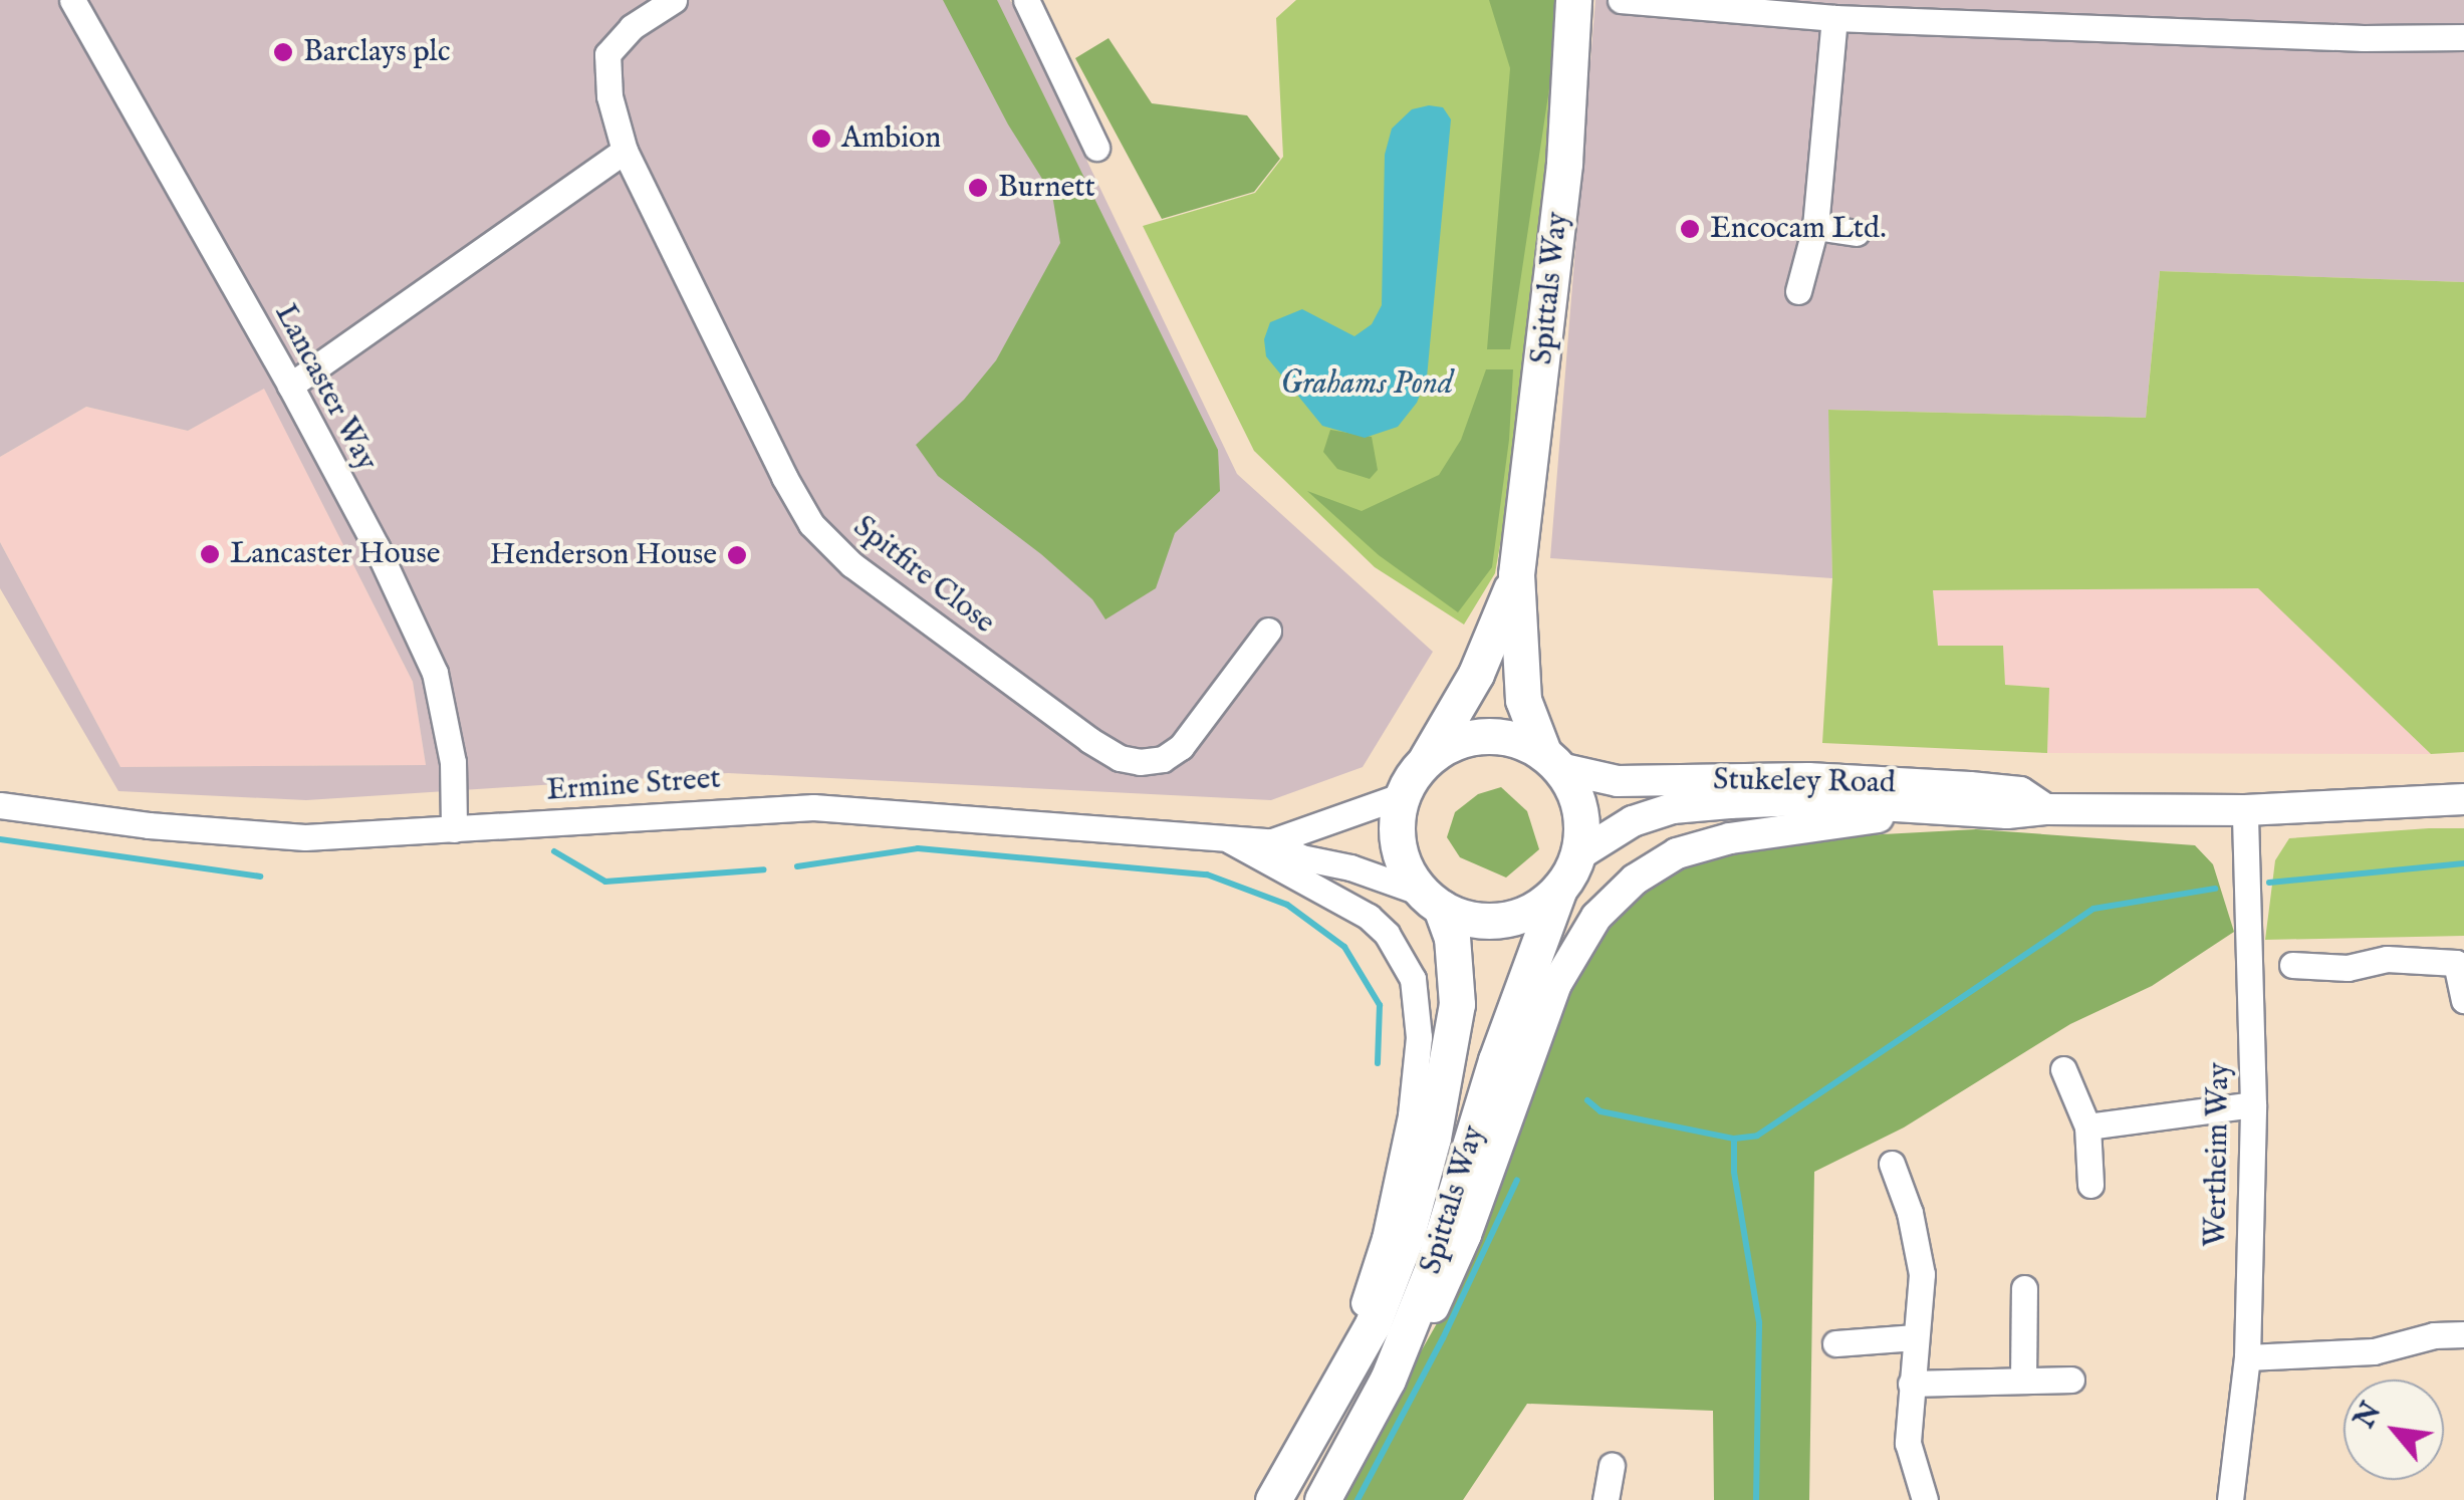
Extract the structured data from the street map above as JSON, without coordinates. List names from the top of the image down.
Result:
{
  "streets": {
    "highway": ["Spittals Way"],
    "main road": ["Stukeley Road"],
    "street": [
      "Lancaster Way",
      "Spitfire Close",
      "Ermine Street",
      "Wertheim Way"
    ]
  },
  "crossings": [
    ["Spittals Way", "Stukeley Road"],
    ["Spittals Way", "Ermine Street"],
    ["Lancaster Way", "Ermine Street"],
    ["Stukeley Road", "Ermine Street"],
    ["Stukeley Road", "Wertheim Way"]
  ],
  "water": ["Grahams Pond"],
  "places": [
    "Barclays plc",
    "Ambion",
    "Burnett",
    "Encocam Ltd.",
    "Lancaster House",
    "Henderson House"
  ],
  "north": "top left"
}
